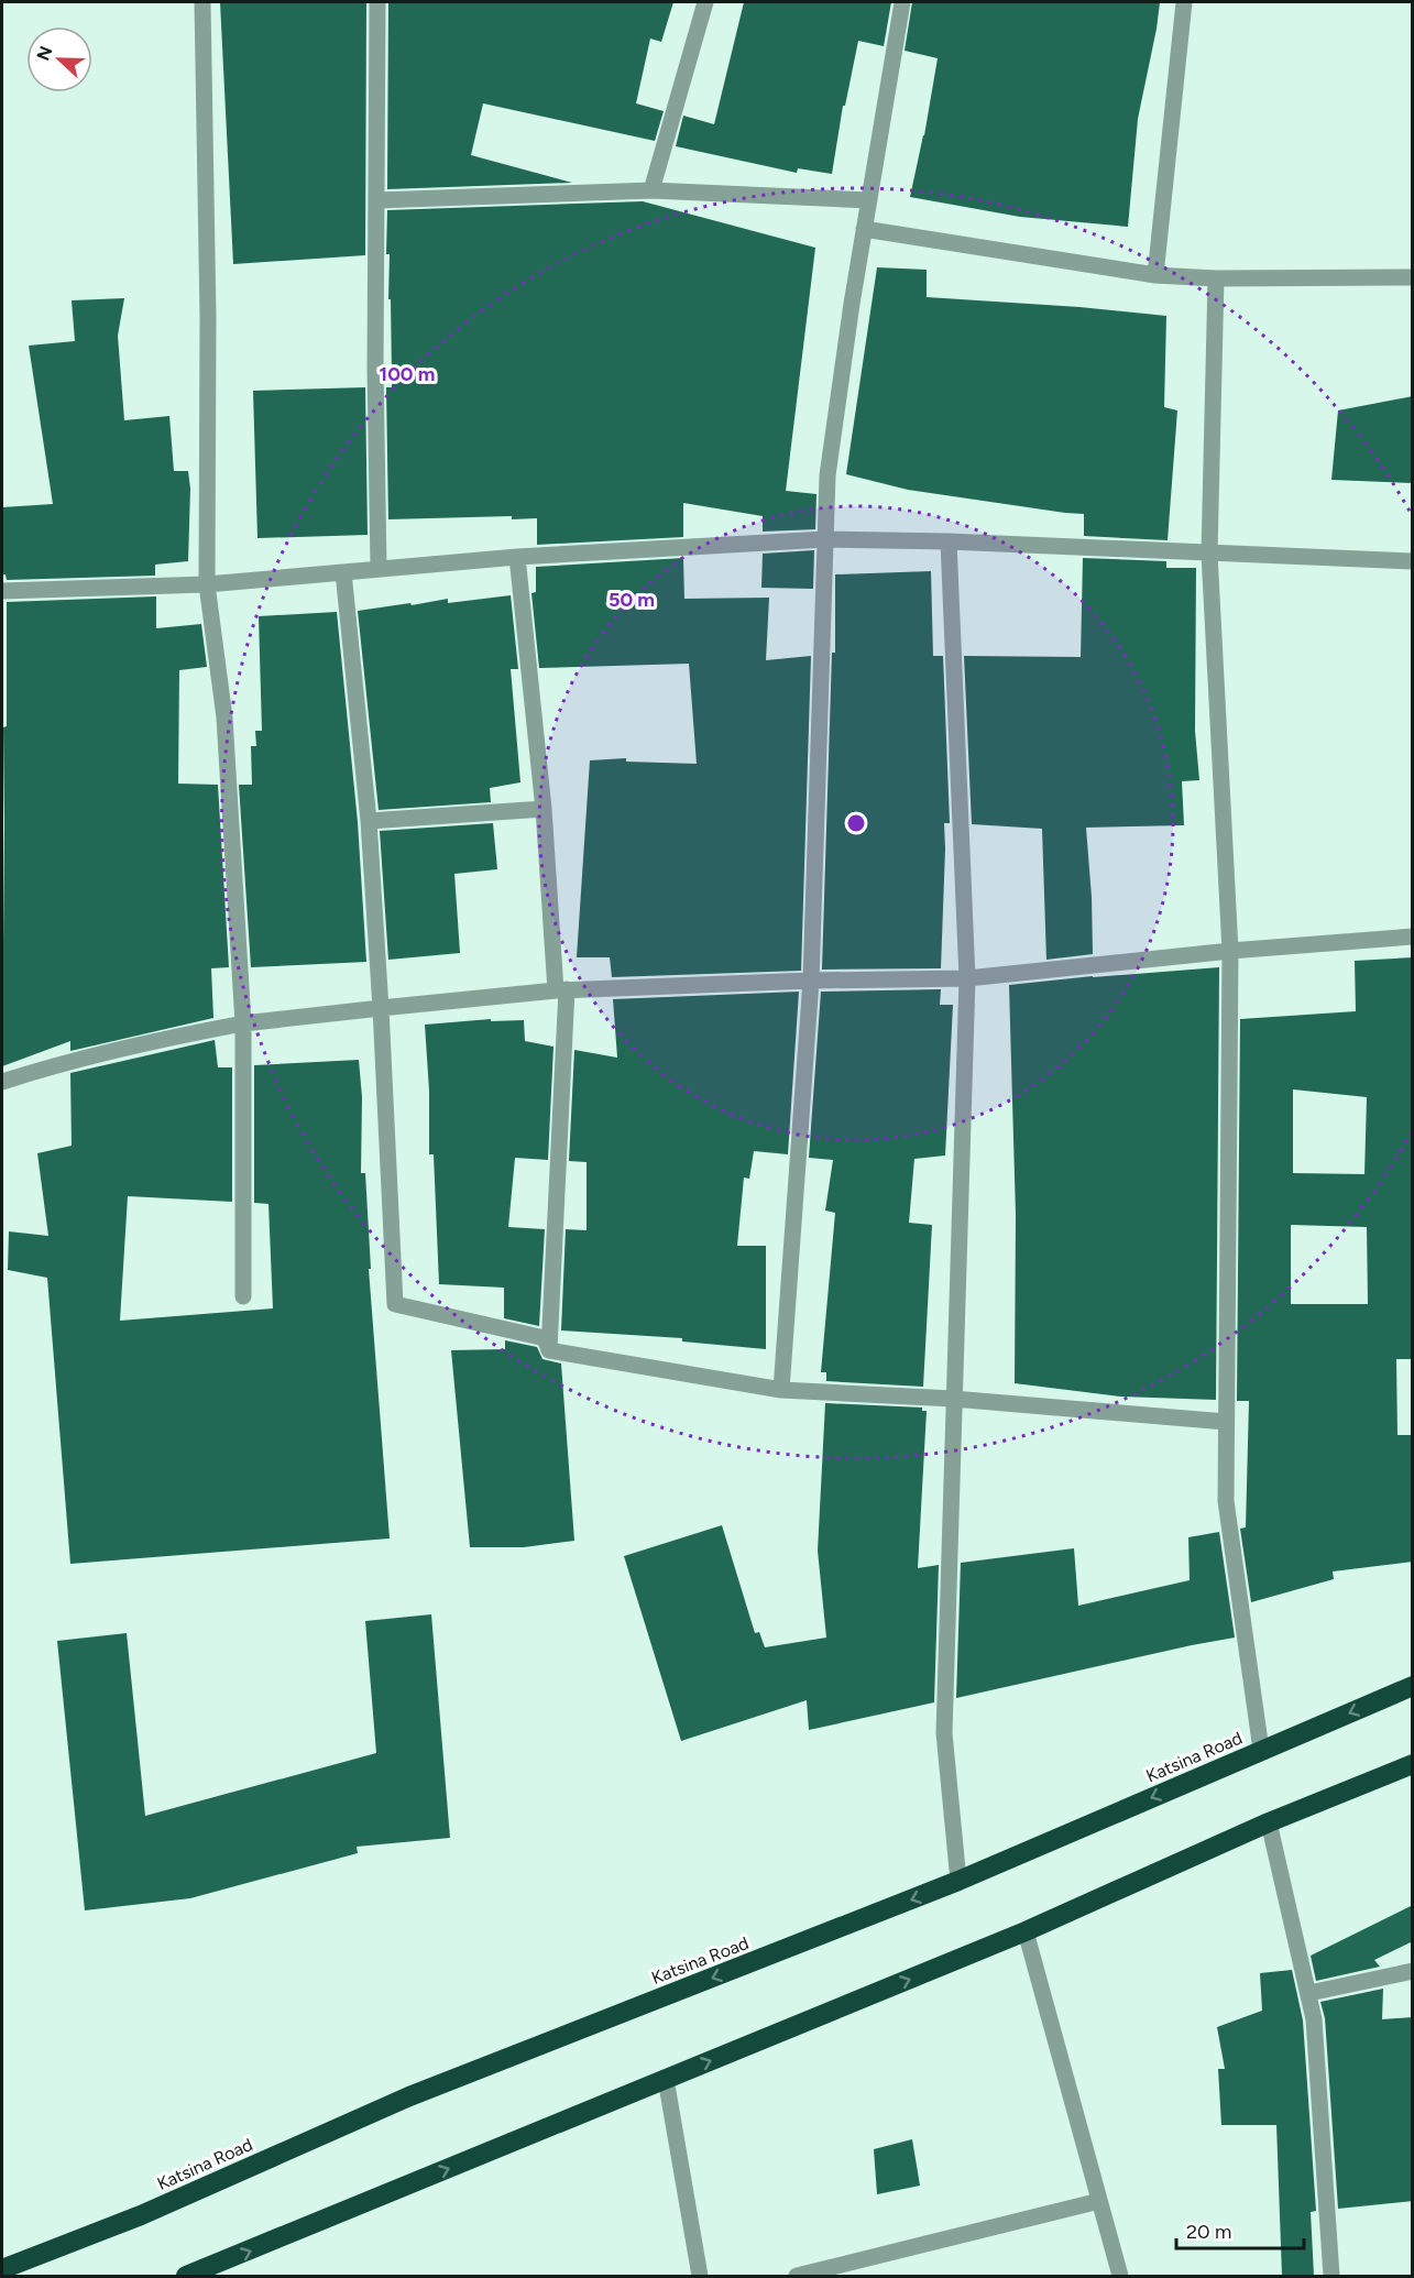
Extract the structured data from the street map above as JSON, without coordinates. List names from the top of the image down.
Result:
{
  "streets": {
    "highway": ["Katsina Road"]
  },
  "scale_bar": "20 m",
  "north": "left",
  "rings": ["100 m", "50 m"]
}
